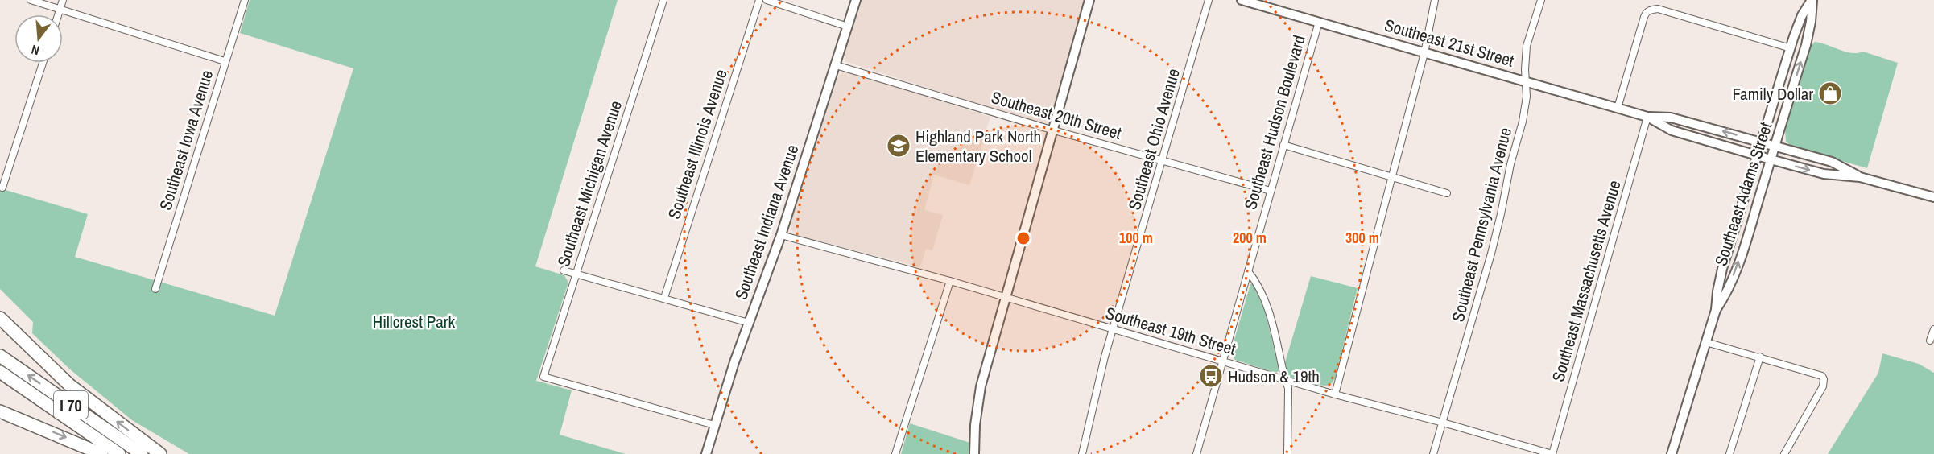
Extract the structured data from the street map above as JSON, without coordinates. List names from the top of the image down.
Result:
{
  "streets": {
    "highway": ["I 70"],
    "main road": ["Southeast 21st Street", "Southeast Adams Street", "Southeast Indiana Avenue"],
    "street": [
      "Southeast 20th Street",
      "Southeast Hudson Boulevard",
      "Southeast Ohio Avenue",
      "Southeast Iowa Avenue",
      "Southeast Illinois Avenue",
      "Southeast Michigan Avenue",
      "Southeast Pennsylvania Avenue",
      "Southeast Massachusetts Avenue",
      "Southeast 19th Street"
    ]
  },
  "crossings": [
    ["Southeast 21st Street", "Southeast Hudson Boulevard"],
    ["Southeast 21st Street", "Southeast Adams Street"],
    ["Southeast 21st Street", "Southeast Pennsylvania Avenue"],
    ["Southeast 21st Street", "Southeast Massachusetts Avenue"],
    ["Southeast 20th Street", "Southeast Hudson Boulevard"],
    ["Southeast 20th Street", "Southeast Ohio Avenue"],
    ["Southeast 20th Street", "Southeast Indiana Avenue"],
    ["Southeast Hudson Boulevard", "Southeast 19th Street"],
    ["Southeast Ohio Avenue", "Southeast 19th Street"],
    ["Southeast Michigan Avenue", "Southeast Indiana Avenue"],
    ["Southeast Indiana Avenue", "Southeast 19th Street"],
    ["Southeast Pennsylvania Avenue", "Southeast 19th Street"],
    ["Southeast Massachusetts Avenue", "Southeast 19th Street"]
  ],
  "parks": ["Hillcrest Park"],
  "places": {
    "shop": ["Family Dollar"],
    "school or university": ["Highland Park North Elementary School"],
    "bus stop": ["Hudson & 19th"]
  },
  "north": "bottom",
  "rings": ["100 m", "200 m", "300 m"]
}
